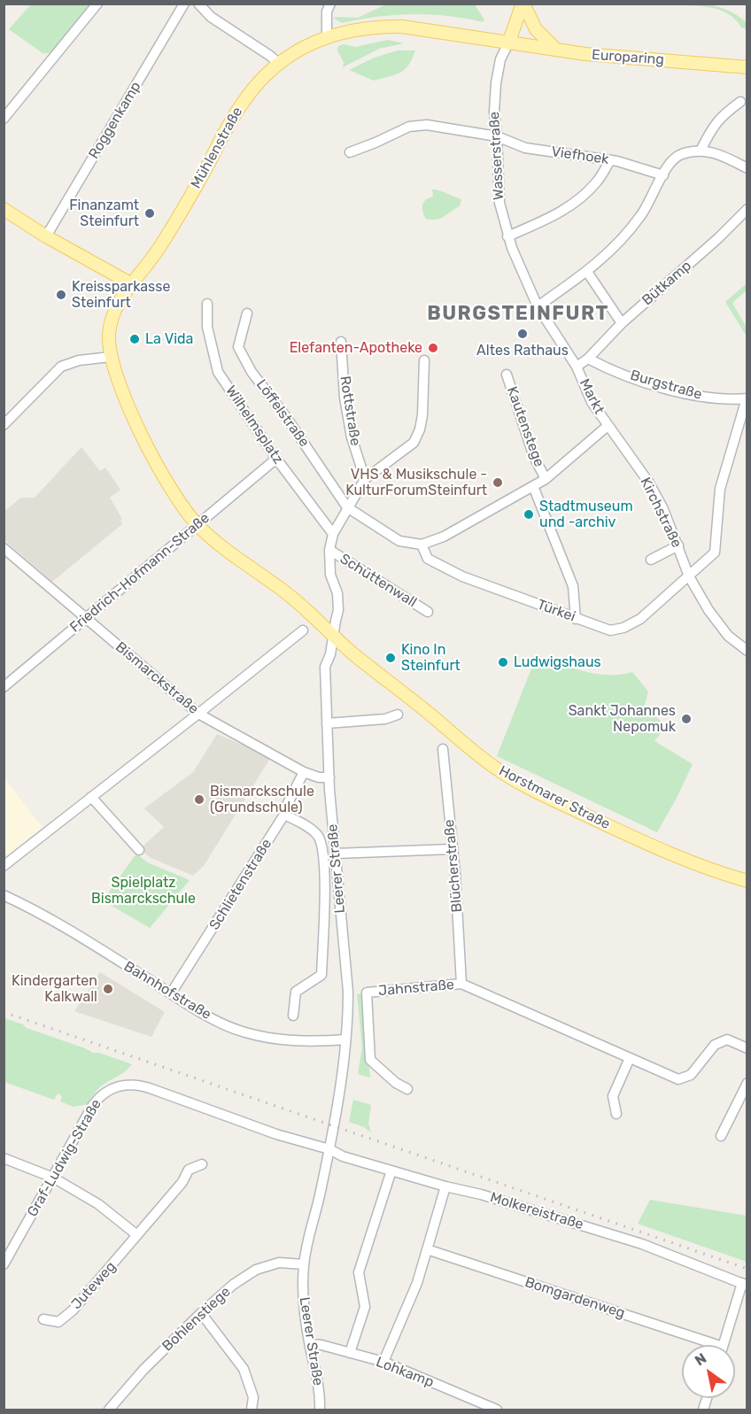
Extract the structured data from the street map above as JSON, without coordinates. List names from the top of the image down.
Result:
{
  "streets": {
    "main road": [
      "Europaring",
      "Mühlenstraße",
      "Wasserstraße",
      "Horstmarer Straße"
    ],
    "street": [
      "Roggenkamp",
      "Viefhoek",
      "Bütkamp",
      "Burgstraße",
      "Markt",
      "Rottstraße",
      "Löffelstraße",
      "Wilhelmsplatz",
      "Kautenstege",
      "Kirchstraße",
      "Friedrich-Hofmann-Straße",
      "Schüttenwall",
      "Türkei",
      "Bismarckstraße",
      "Blücherstraße",
      "Leerer Straße",
      "Schlietenstraße",
      "Jahnstraße",
      "Bahnhofstraße",
      "Graf-Ludwig-Straße",
      "Molkereistraße",
      "Juteweg",
      "Bomgardenweg",
      "Bohlenstiege",
      "Lohkamp"
    ]
  },
  "crossings": [
    ["Europaring", "Mühlenstraße"],
    ["Europaring", "Wasserstraße"],
    ["Mühlenstraße", "Wasserstraße"],
    ["Mühlenstraße", "Friedrich-Hofmann-Straße"],
    ["Mühlenstraße", "Horstmarer Straße"],
    ["Wasserstraße", "Viefhoek"],
    ["Wasserstraße", "Markt"],
    ["Bütkamp", "Burgstraße"],
    ["Bütkamp", "Markt"],
    ["Burgstraße", "Markt"],
    ["Burgstraße", "Türkei"],
    ["Markt", "Kirchstraße"],
    ["Rottstraße", "Leerer Straße"],
    ["Löffelstraße", "Leerer Straße"],
    ["Wilhelmsplatz", "Friedrich-Hofmann-Straße"],
    ["Wilhelmsplatz", "Leerer Straße"],
    ["Kirchstraße", "Türkei"],
    ["Friedrich-Hofmann-Straße", "Bismarckstraße"],
    ["Friedrich-Hofmann-Straße", "Horstmarer Straße"],
    ["Schüttenwall", "Leerer Straße"],
    ["Bismarckstraße", "Leerer Straße"],
    ["Bismarckstraße", "Schlietenstraße"],
    ["Horstmarer Straße", "Leerer Straße"],
    ["Blücherstraße", "Jahnstraße"],
    ["Leerer Straße", "Schlietenstraße"],
    ["Leerer Straße", "Bahnhofstraße"],
    ["Leerer Straße", "Graf-Ludwig-Straße"],
    ["Leerer Straße", "Molkereistraße"],
    ["Leerer Straße", "Bohlenstiege"],
    ["Leerer Straße", "Lohkamp"],
    ["Schlietenstraße", "Bahnhofstraße"],
    ["Graf-Ludwig-Straße", "Molkereistraße"]
  ],
  "districts": ["BURGSTEINFURT"],
  "parks": ["Spielplatz Bismarckschule"],
  "places": [
    "Finanzamt Steinfurt",
    "Kreissparkasse Steinfurt",
    "Altes Rathaus",
    "La Vida",
    "Elefanten-Apotheke",
    "VHS & Musikschule - KulturForumSteinfurt",
    "Stadtmuseum und -archiv",
    "Kino In Steinfurt",
    "Ludwigshaus",
    "Sankt Johannes Nepomuk",
    "Bismarckschule (Grundschule)",
    "Kindergarten Kalkwall"
  ],
  "north": "top left"
}
